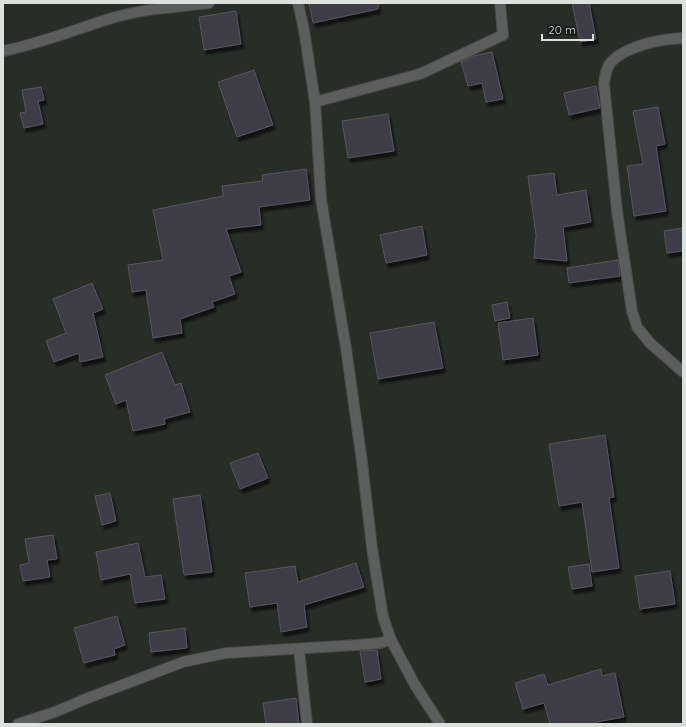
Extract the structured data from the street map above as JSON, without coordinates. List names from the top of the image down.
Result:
{
  "scale_bar": "20 m"
}
